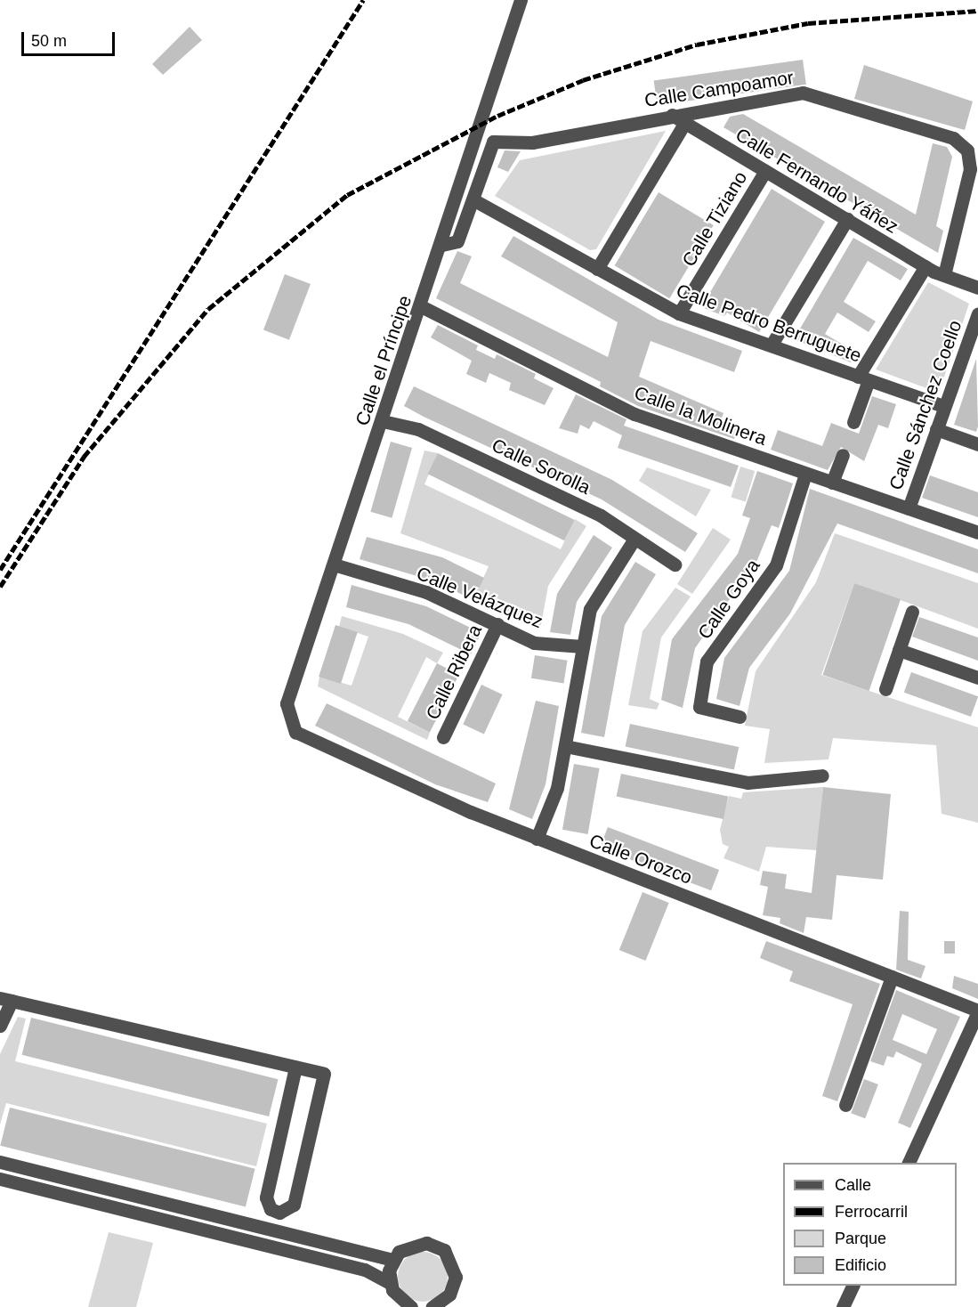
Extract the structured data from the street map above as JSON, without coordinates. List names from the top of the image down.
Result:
{
  "streets": {
    "street": [
      "Calle Campoamor",
      "Calle Fernando Yáñez",
      "Calle Tiziano",
      "Calle Pedro Berruguete",
      "Calle el Príncipe",
      "Calle Sánchez Coello",
      "Calle la Molinera",
      "Calle Sorolla",
      "Calle Velázquez",
      "Calle Goya",
      "Calle Ribera",
      "Calle Orozco"
    ]
  },
  "crossings": [
    ["Calle Campoamor", "Calle Fernando Yáñez"],
    ["Calle Campoamor", "Calle Pedro Berruguete"],
    ["Calle Campoamor", "Calle el Príncipe"],
    ["Calle Fernando Yáñez", "Calle Tiziano"],
    ["Calle Tiziano", "Calle Pedro Berruguete"],
    ["Calle Pedro Berruguete", "Calle Sánchez Coello"],
    ["Calle el Príncipe", "Calle la Molinera"],
    ["Calle el Príncipe", "Calle Sorolla"],
    ["Calle el Príncipe", "Calle Velázquez"],
    ["Calle el Príncipe", "Calle Orozco"],
    ["Calle Sánchez Coello", "Calle la Molinera"],
    ["Calle la Molinera", "Calle Goya"],
    ["Calle Velázquez", "Calle Ribera"]
  ],
  "legend": [
    "Calle",
    "Ferrocarril",
    "Parque",
    "Edificio"
  ],
  "scale_bar": "50 m"
}
